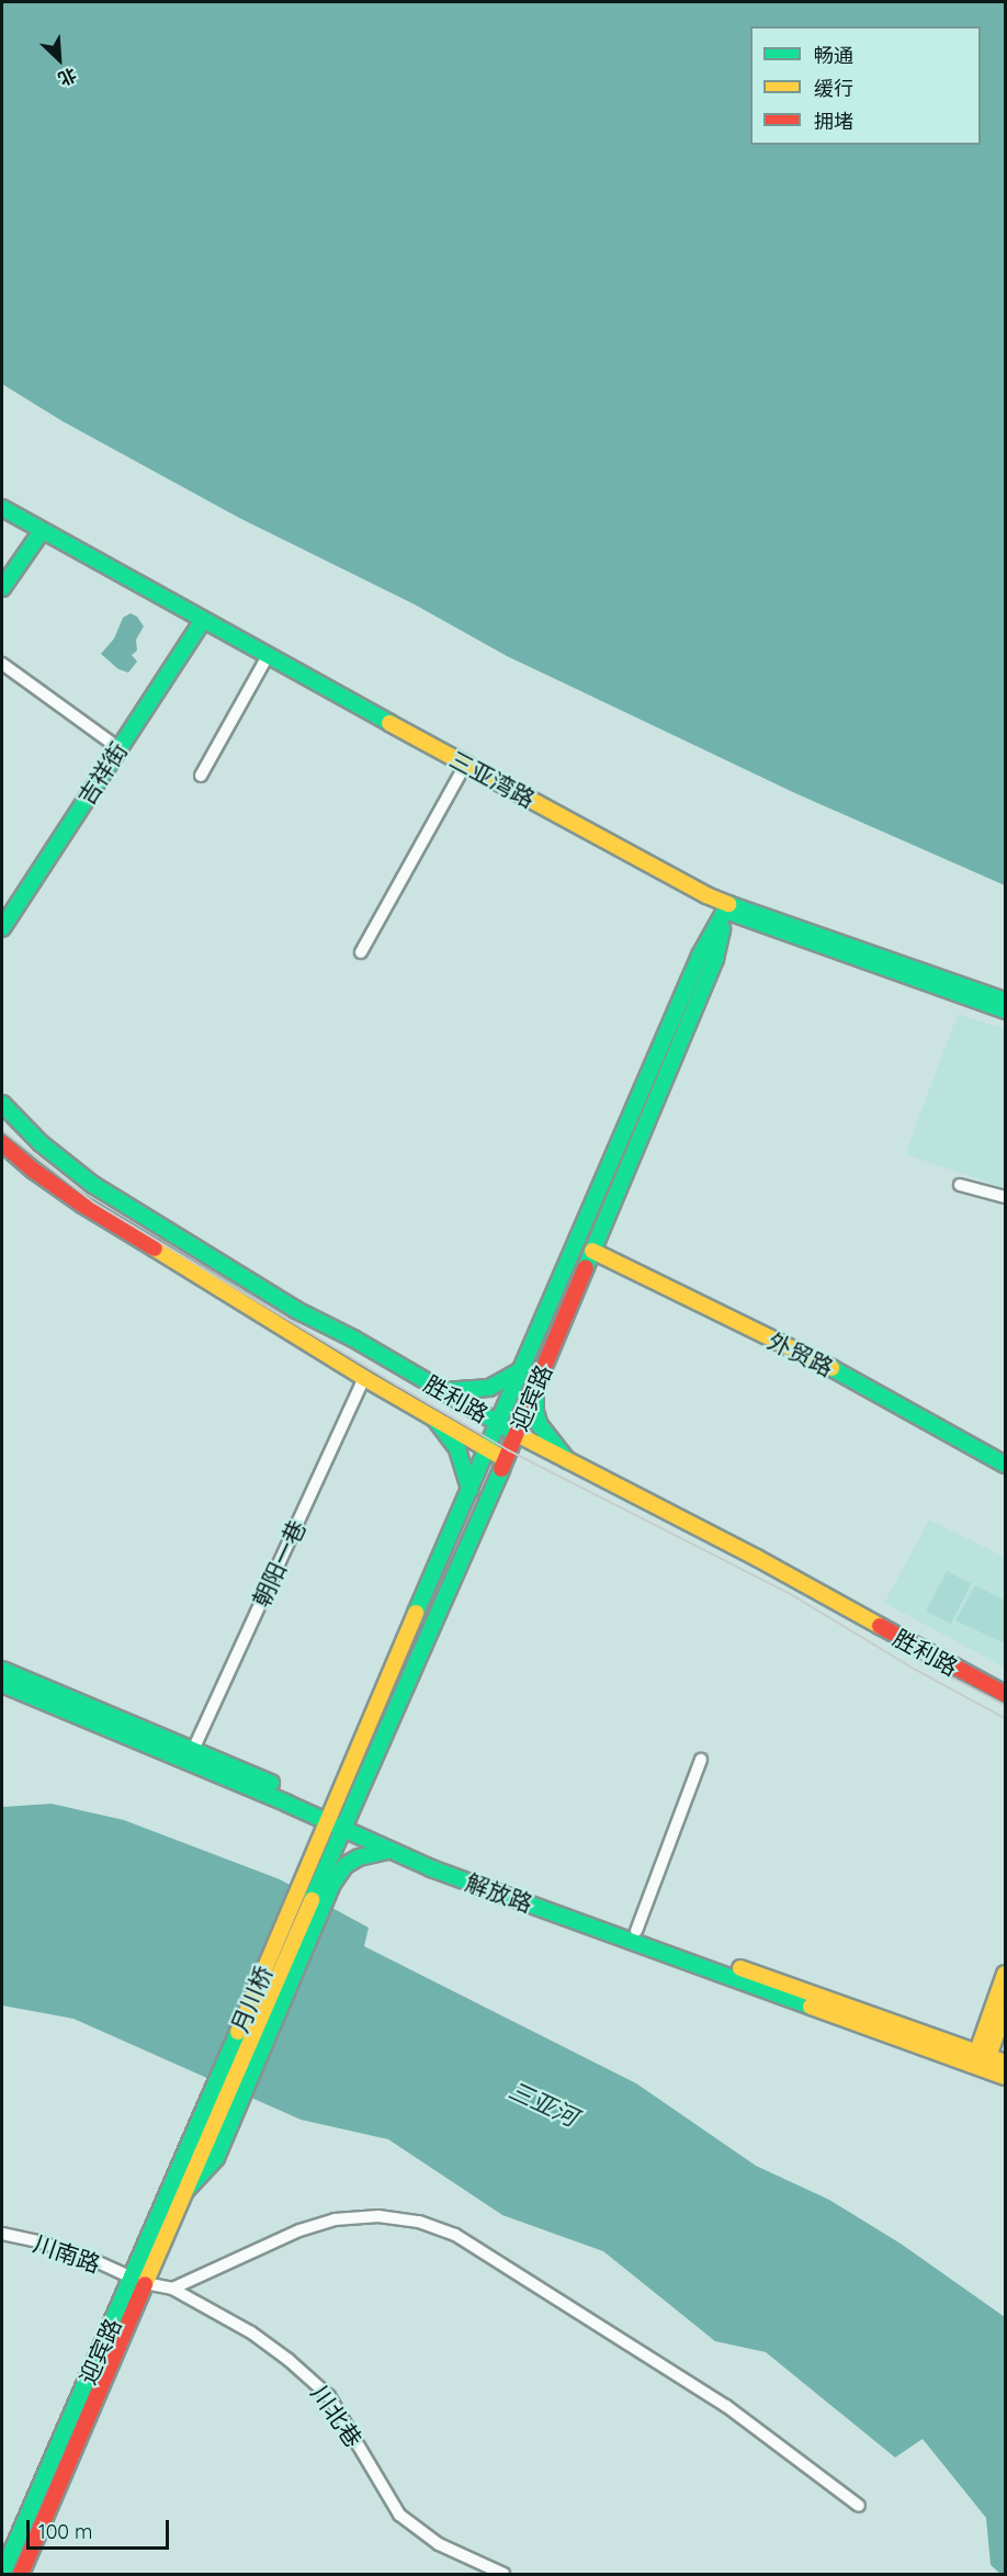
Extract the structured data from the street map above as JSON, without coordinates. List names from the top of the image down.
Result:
{
  "streets": {
    "main road": [
      "吉祥街",
      "三亚湾路",
      "外贸路",
      "迎宾路",
      "胜利路",
      "解放路",
      "月川桥"
    ],
    "street": ["朝阳一巷", "川南路", "川北巷"]
  },
  "crossings": [
    ["吉祥街", "三亚湾路"],
    ["三亚湾路", "迎宾路"],
    ["外贸路", "迎宾路"],
    ["迎宾路", "胜利路"],
    ["迎宾路", "解放路"],
    ["迎宾路", "月川桥"],
    ["迎宾路", "川南路"],
    ["迎宾路", "川北巷"],
    ["胜利路", "朝阳一巷"],
    ["朝阳一巷", "解放路"],
    ["川南路", "川北巷"]
  ],
  "water": ["三亚河"],
  "legend": ["畅通", "缓行", "拥堵"],
  "scale_bar": "100 m",
  "north": "bottom right"
}
